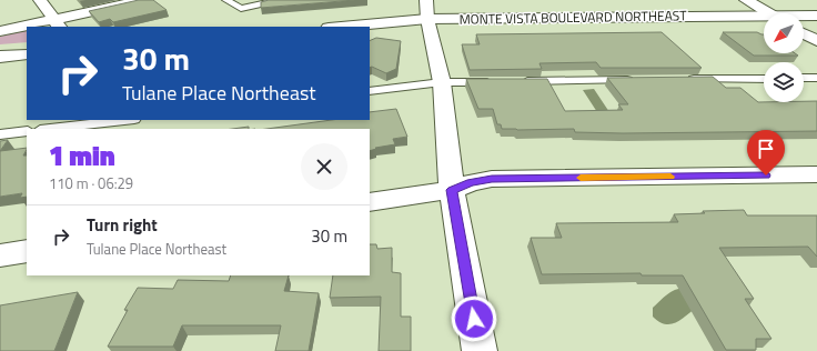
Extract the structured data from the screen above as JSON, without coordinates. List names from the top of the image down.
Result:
{
  "streets": {
    "street": ["MONTE VISTA BOULEVARD NORTHEAST"]
  },
  "north": "bottom left",
  "page": {
    "turn": ["30 m", "Tulane Place Northeast"],
    "heading": ["1 min", "110 m · 06:29"],
    "list": [
      {
        "name": "Turn right",
        "note": "Tulane Place Northeast",
        "value": "30 m"
      }
    ]
  }
}
